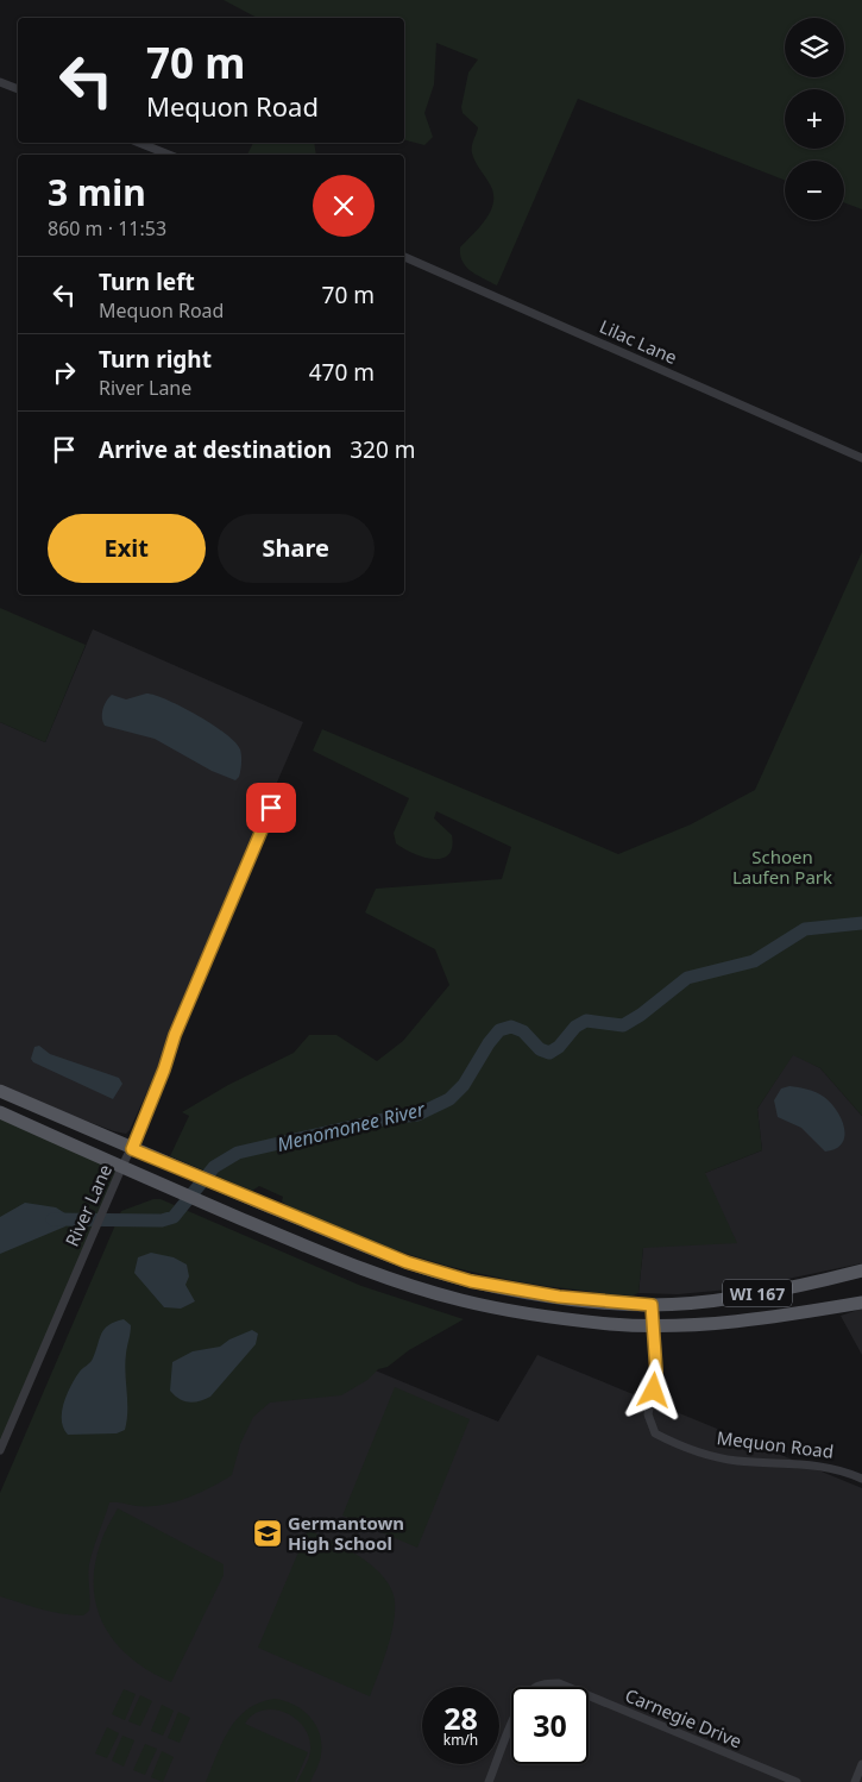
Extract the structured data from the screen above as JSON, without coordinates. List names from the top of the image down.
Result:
{
  "streets": {
    "main road": ["WI 167"],
    "street": [
      "Lilac Lane",
      "River Lane",
      "Mequon Road",
      "Carnegie Drive"
    ]
  },
  "crossings": [
    ["River Lane", "WI 167"],
    ["WI 167", "Mequon Road"]
  ],
  "water": ["Menomonee River"],
  "parks": ["Schoen Laufen Park"],
  "places": {
    "school or university": ["Germantown High School"]
  },
  "page": {
    "map_buttons": ["+", "−"],
    "turn": ["70 m", "Mequon Road"],
    "heading": ["3 min", "860 m · 11:53"],
    "list": [
      {
        "name": "Turn left",
        "note": "Mequon Road",
        "value": "70 m"
      },
      {
        "name": "Turn right",
        "note": "River Lane",
        "value": "470 m"
      },
      {
        "name": "Arrive at destination",
        "value": "320 m"
      }
    ],
    "buttons": ["Exit", "Share"],
    "speed": "28 km/h",
    "limit": "30"
  }
}
